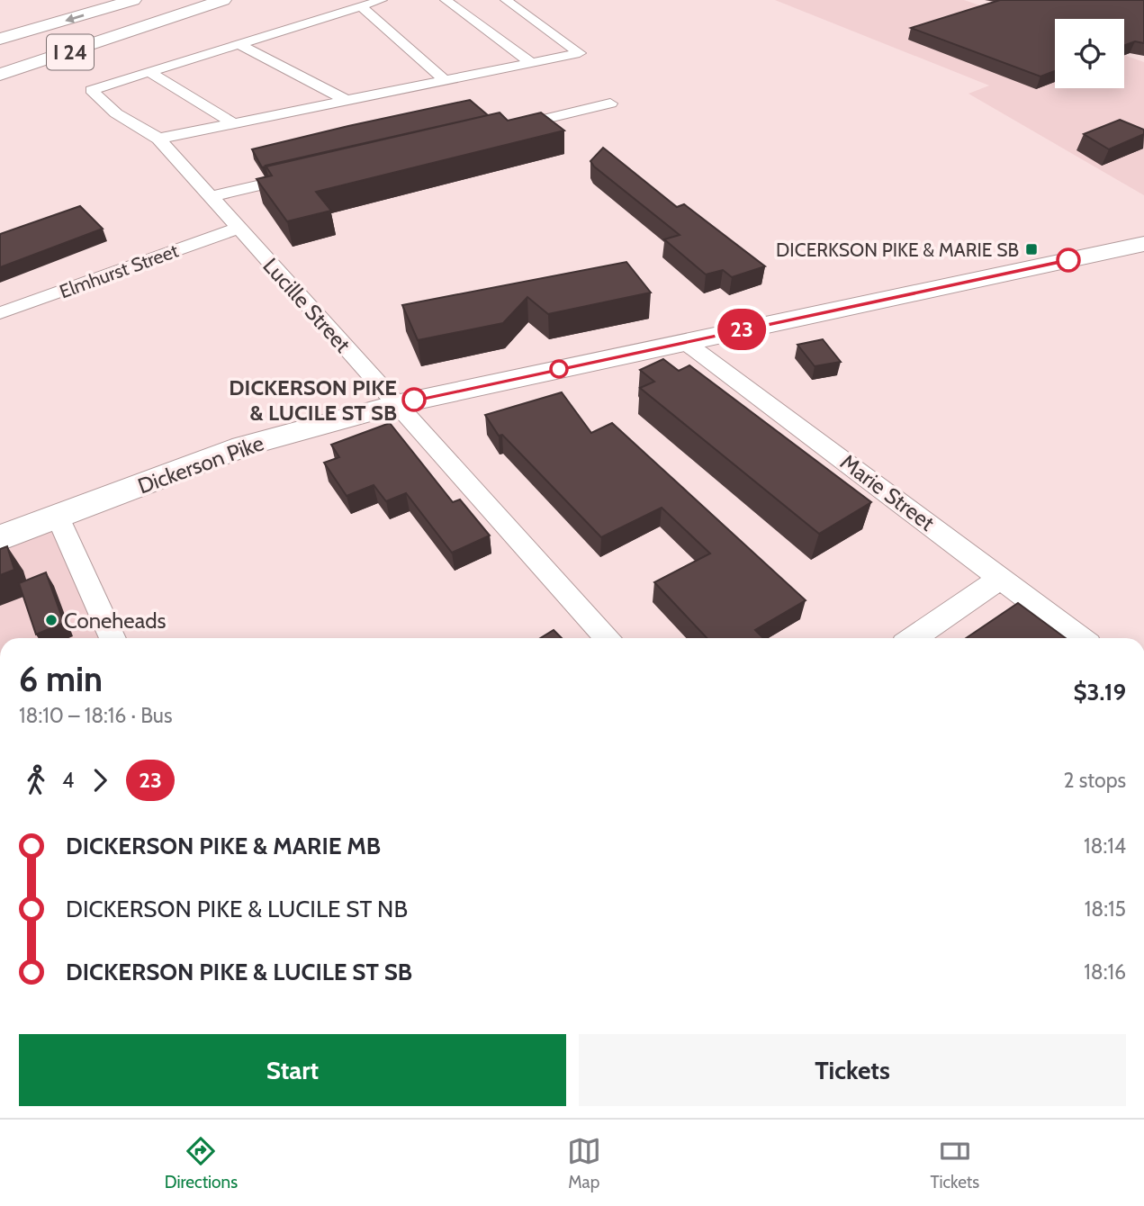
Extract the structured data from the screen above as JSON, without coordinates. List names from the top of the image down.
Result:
{
  "streets": {
    "main road": ["I 24", "Dickerson Pike"],
    "street": ["Elmhurst Street", "Lucille Street", "Marie Street"]
  },
  "crossings": [
    ["Elmhurst Street", "Lucille Street"],
    ["Lucille Street", "Dickerson Pike"],
    ["Dickerson Pike", "Marie Street"]
  ],
  "places": {
    "transit": ["DICERKSON PIKE & MARIE SB"],
    "other": ["DICKERSON PIKE & LUCILE ST SB", "Coneheads"]
  },
  "lines": ["bus line 23"],
  "page": {
    "on_map": "23",
    "heading": ["6 min", "18:10 – 18:16 · Bus", "$3.19"],
    "legs": ["4", "23", "2 stops"],
    "list": [
      {
        "name": "DICKERSON PIKE & MARIE MB",
        "value": "18:14"
      },
      {
        "name": "DICKERSON PIKE & LUCILE ST NB",
        "value": "18:15"
      },
      {
        "name": "DICKERSON PIKE & LUCILE ST SB",
        "value": "18:16"
      }
    ],
    "buttons": ["Start", "Tickets"],
    "tabs": ["Directions", "Map", "Tickets"]
  }
}
